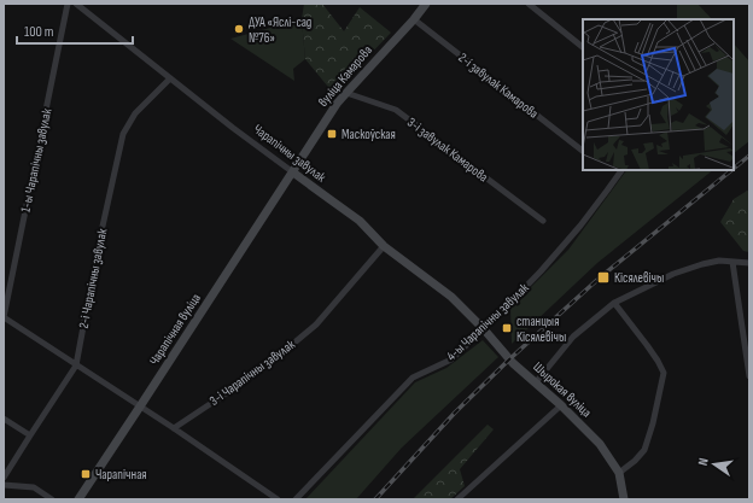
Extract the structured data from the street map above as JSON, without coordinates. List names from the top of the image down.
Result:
{
  "streets": {
    "street": [
      "вуліца Камарова",
      "2-і завулак Камарова",
      "3-і завулак Камарова",
      "Чарапічны завулак",
      "1-ы Чарапічны завулак",
      "2-і Чарапічны завулак",
      "4-ы Чарапічны завулак",
      "Чарапічная вуліца",
      "3-і Чарапічны завулак",
      "Шырокая вуліца"
    ]
  },
  "crossings": [
    ["вуліца Камарова", "2-і завулак Камарова"],
    ["вуліца Камарова", "3-і завулак Камарова"],
    ["вуліца Камарова", "Чарапічны завулак"],
    ["вуліца Камарова", "Чарапічная вуліца"],
    ["Чарапічны завулак", "2-і Чарапічны завулак"],
    ["Чарапічны завулак", "4-ы Чарапічны завулак"],
    ["Чарапічны завулак", "Чарапічная вуліца"],
    ["Чарапічны завулак", "3-і Чарапічны завулак"],
    ["Чарапічны завулак", "Шырокая вуліца"],
    ["4-ы Чарапічны завулак", "Шырокая вуліца"]
  ],
  "places": {
    "other": ["ДУА «Яслі-сад №76»"],
    "transit": [
      "Маскоўская",
      "Кісялевічы",
      "станцыя Кісялевічы",
      "Чарапічная"
    ]
  },
  "scale_bar": "100 m",
  "north": "left"
}
